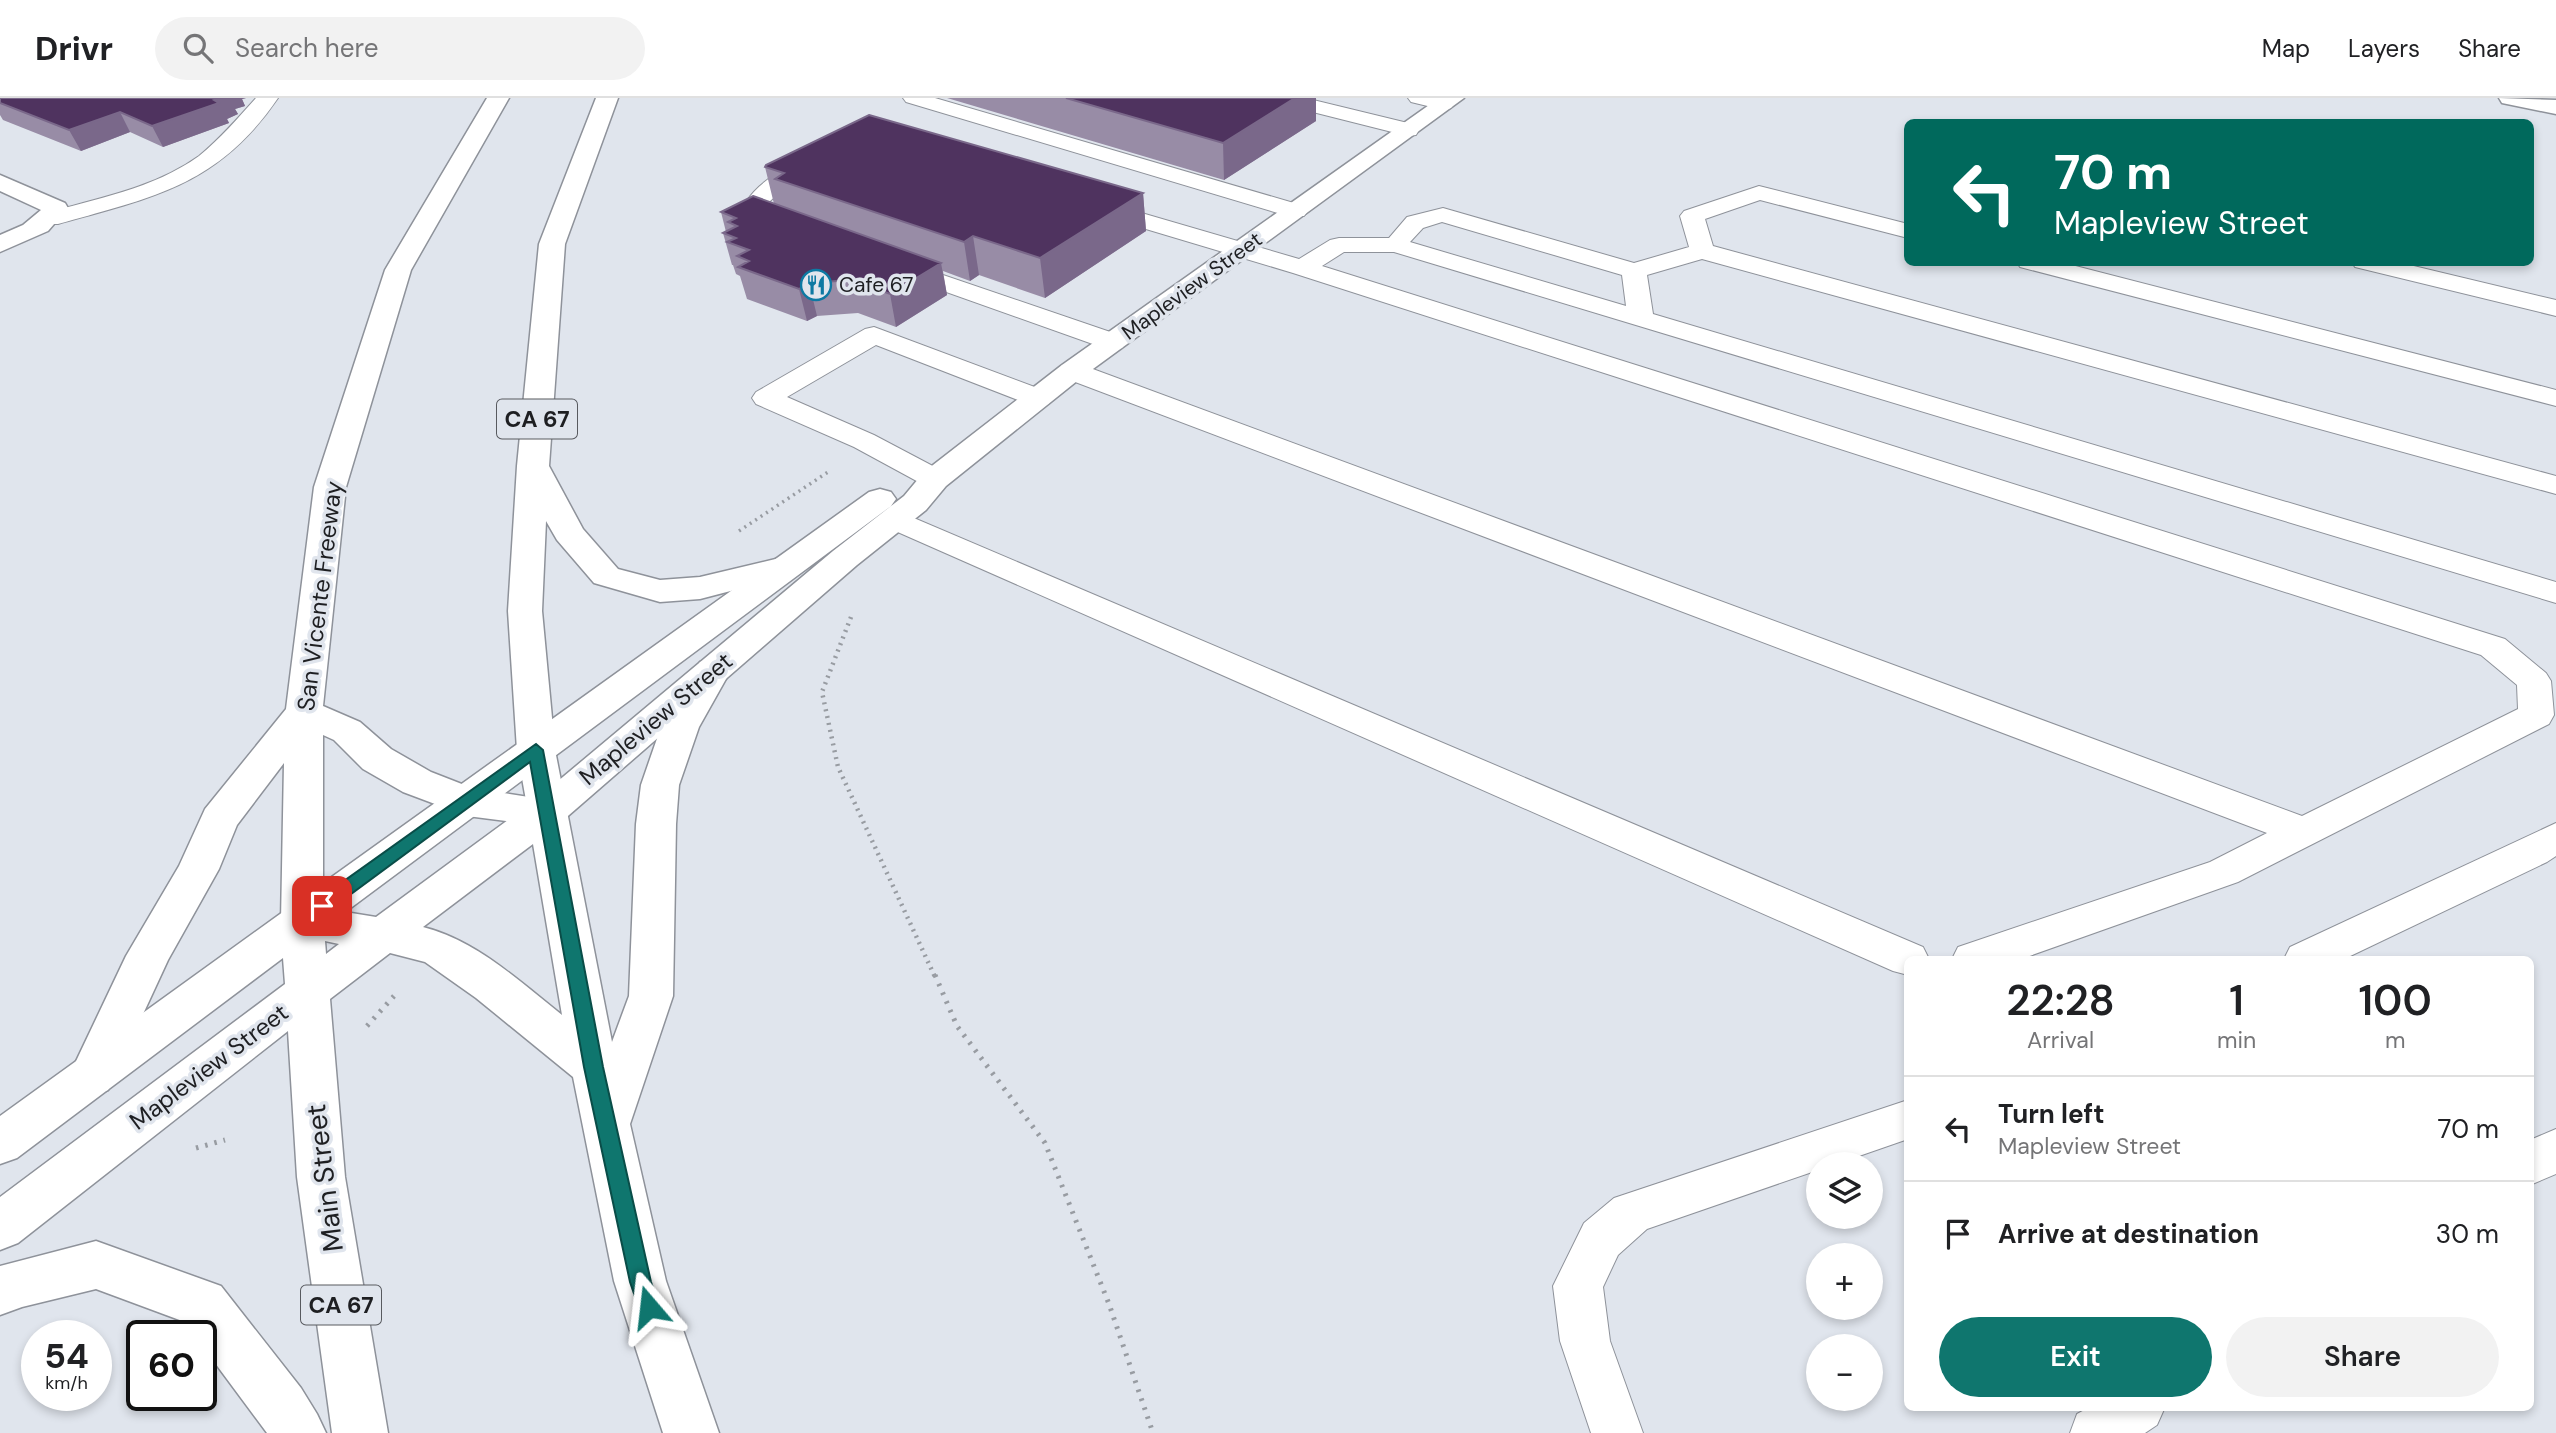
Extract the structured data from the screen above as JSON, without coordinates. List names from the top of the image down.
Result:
{
  "streets": {
    "main road": [
      "Mapleview Street",
      "CA 67",
      "San Vicente Freeway",
      "Main Street"
    ]
  },
  "crossings": [
    ["Mapleview Street", "CA 67"],
    ["Mapleview Street", "San Vicente Freeway"],
    ["Mapleview Street", "Main Street"],
    ["San Vicente Freeway", "Main Street"]
  ],
  "places": {
    "restaurant": ["Cafe 67"]
  },
  "page": {
    "header": "Drivr",
    "search": "Search here",
    "nav": ["Map", "Layers", "Share"],
    "turn": ["70 m", "Mapleview Street"],
    "eta": [
      "22:28",
      "Arrival",
      "1",
      "min",
      "100",
      "m"
    ],
    "list": [
      {
        "name": "Turn left",
        "note": "Mapleview Street",
        "value": "70 m"
      },
      {
        "name": "Arrive at destination",
        "value": "30 m"
      }
    ],
    "map_buttons": ["+", "−"],
    "buttons": ["Exit", "Share"],
    "speed": "54 km/h",
    "limit": "60"
  }
}
